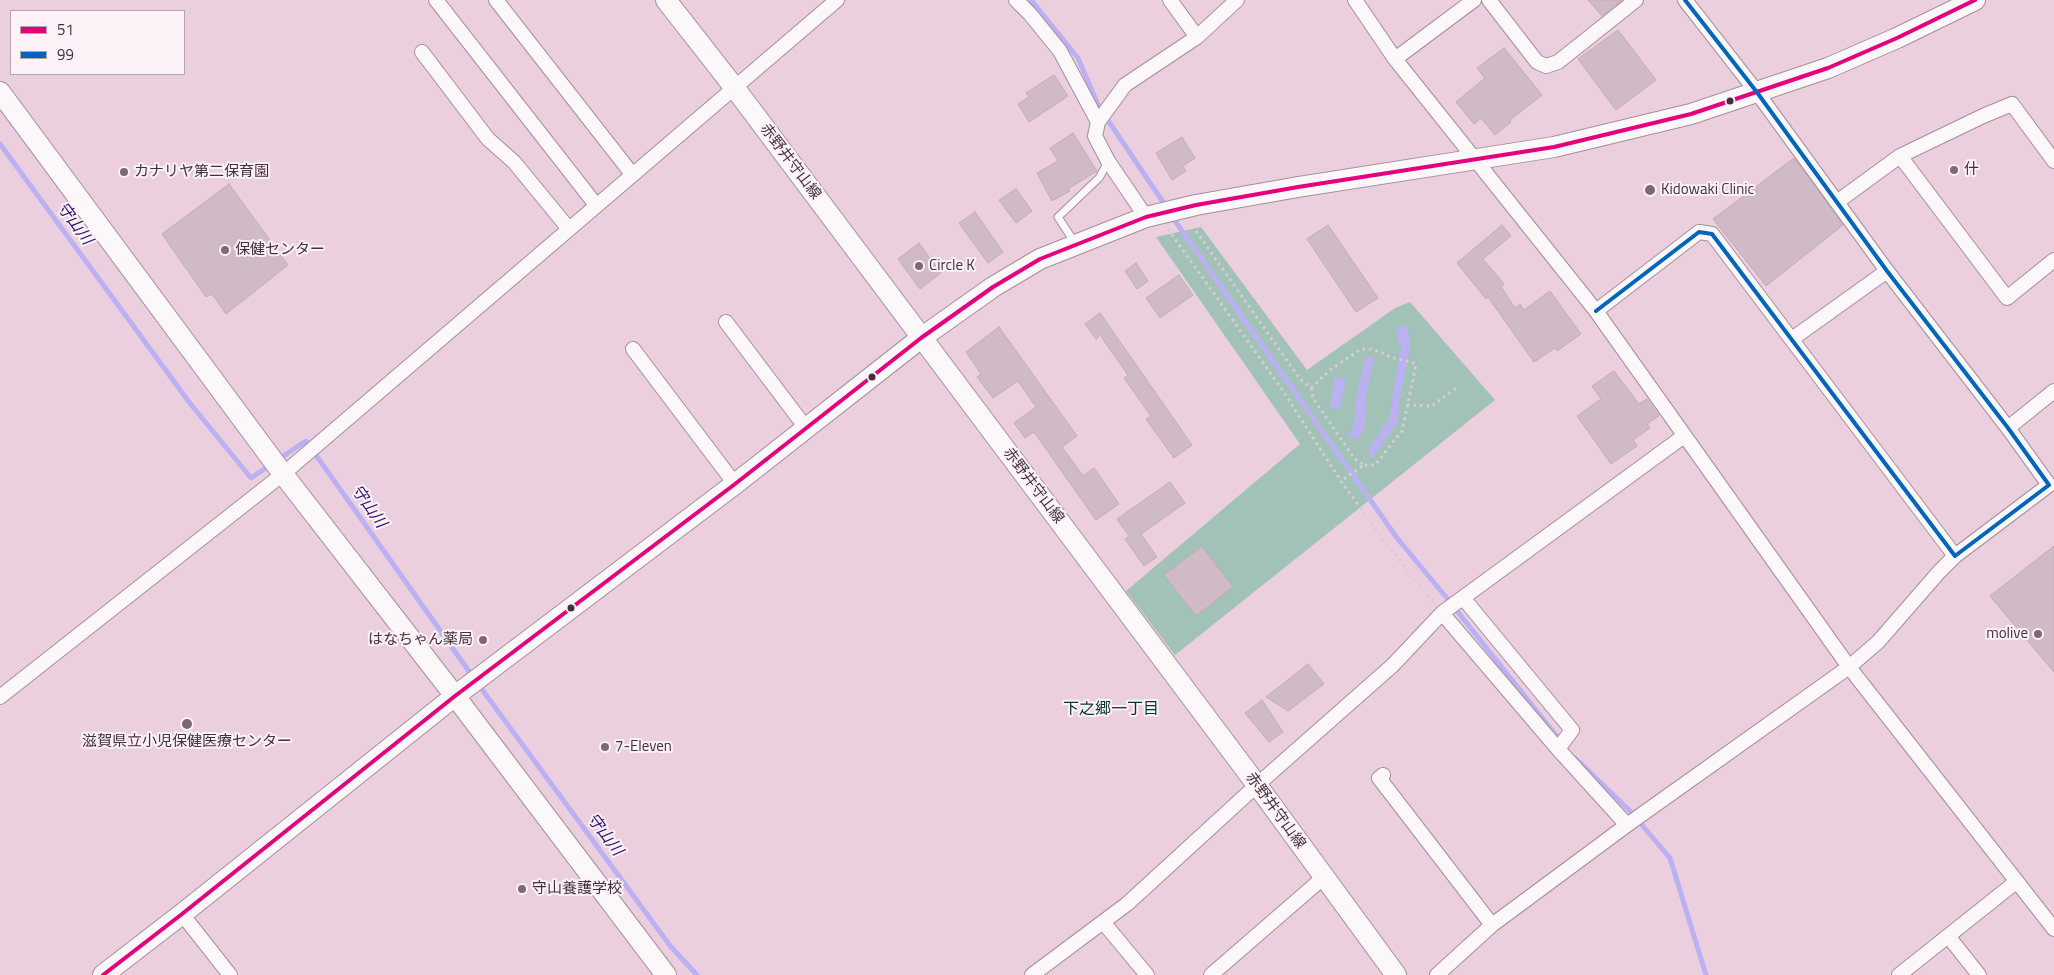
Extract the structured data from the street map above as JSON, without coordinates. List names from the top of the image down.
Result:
{
  "streets": {
    "street": ["赤野井守山線"]
  },
  "districts": ["下之郷一丁目"],
  "water": ["守山川"],
  "places": [
    "什",
    "カナリヤ第二保育園",
    "Kidowaki Clinic",
    "保健センター",
    "Circle K",
    "molive",
    "はなちゃん薬局",
    "滋賀県立小児保健医療センター",
    "7-Eleven",
    "守山養護学校"
  ],
  "lines": ["transit line 51", "transit line 99"],
  "legend": ["51", "99"]
}
